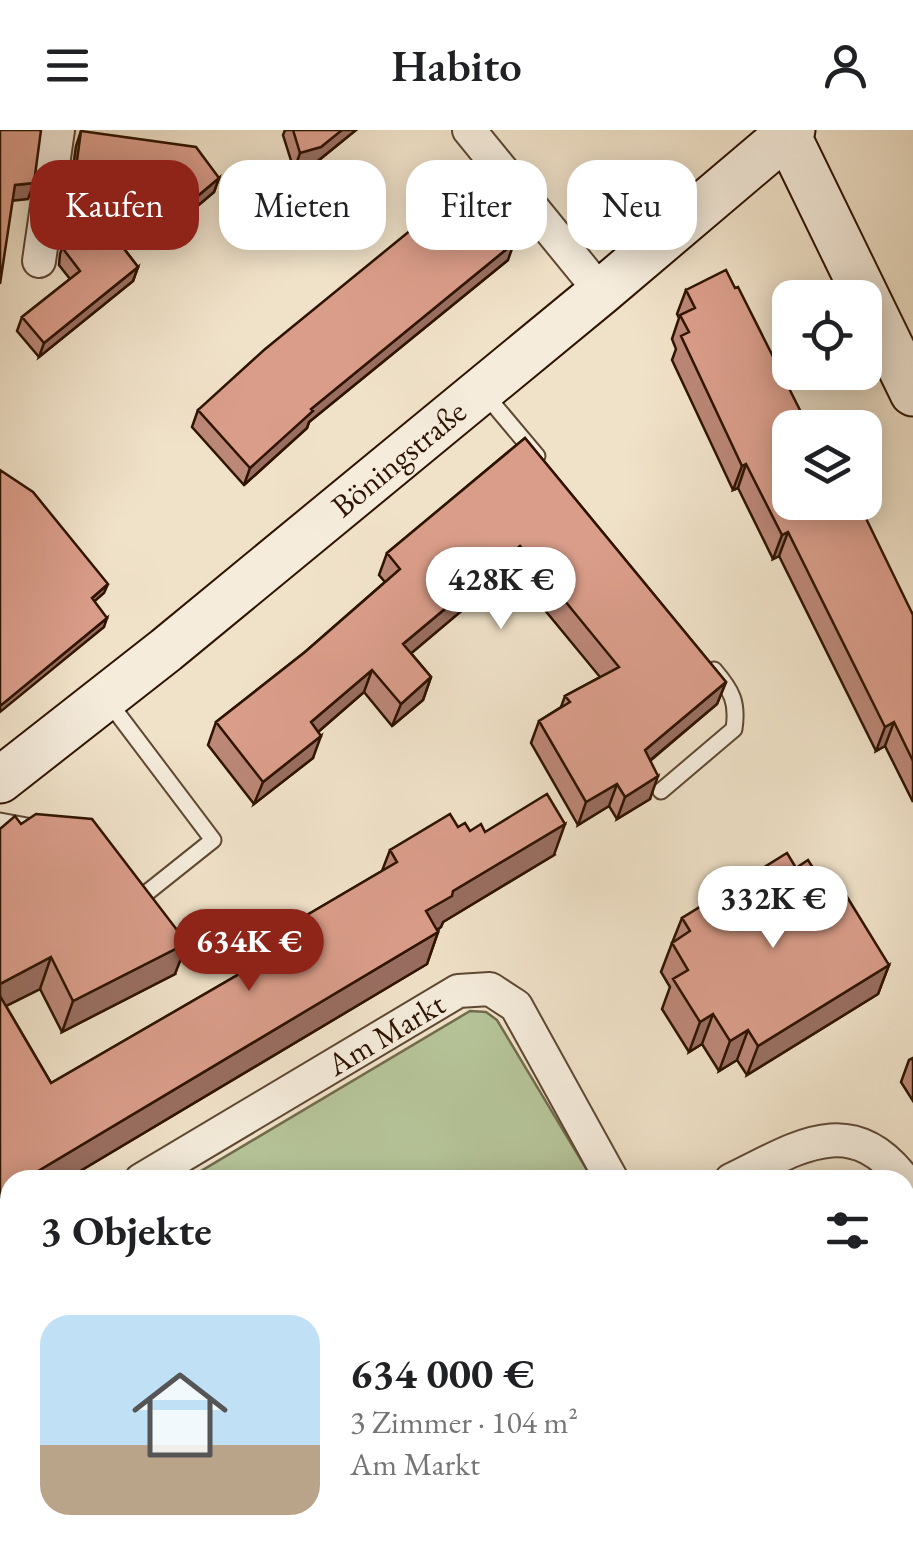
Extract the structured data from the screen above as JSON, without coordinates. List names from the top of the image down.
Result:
{
  "streets": {
    "main road": ["Böningstraße"],
    "street": ["Am Markt"]
  },
  "page": {
    "header": "Habito",
    "chip": [
      "Kaufen",
      "Mieten",
      "Filter",
      "Neu"
    ],
    "price": ["428K €", "332K €", "634K €"],
    "heading": "3 Objekte",
    "list": [
      {
        "name": "634 000 €",
        "note": "3 Zimmer · 104 m² · Am Markt"
      }
    ]
  }
}
